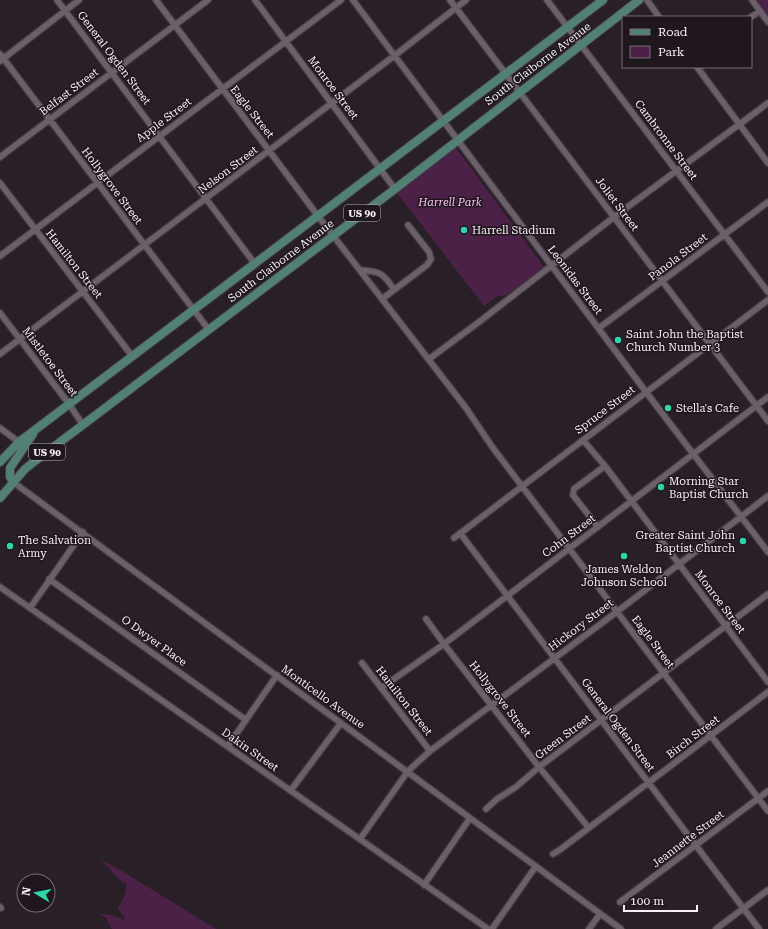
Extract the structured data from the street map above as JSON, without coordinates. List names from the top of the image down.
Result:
{
  "streets": {
    "main road": ["South Claiborne Avenue", "US 90"],
    "street": [
      "General Ogden Street",
      "Monroe Street",
      "Belfast Street",
      "Eagle Street",
      "Apple Street",
      "Cambronne Street",
      "Nelson Street",
      "Hollygrove Street",
      "Joliet Street",
      "Panola Street",
      "Hamilton Street",
      "Leonidas Street",
      "Mistletoe Street",
      "Spruce Street",
      "Cohn Street",
      "Hickory Street",
      "O Dwyer Place",
      "Monticello Avenue",
      "Green Street",
      "Birch Street",
      "Dakin Street",
      "Jeannette Street"
    ]
  },
  "crossings": [
    ["General Ogden Street", "South Claiborne Avenue"],
    ["General Ogden Street", "Belfast Street"],
    ["General Ogden Street", "Apple Street"],
    ["General Ogden Street", "Nelson Street"],
    ["General Ogden Street", "Spruce Street"],
    ["General Ogden Street", "Cohn Street"],
    ["General Ogden Street", "Hickory Street"],
    ["General Ogden Street", "Green Street"],
    ["General Ogden Street", "Birch Street"],
    ["General Ogden Street", "Jeannette Street"],
    ["South Claiborne Avenue", "Monroe Street"],
    ["South Claiborne Avenue", "Eagle Street"],
    ["South Claiborne Avenue", "Cambronne Street"],
    ["South Claiborne Avenue", "Hollygrove Street"],
    ["South Claiborne Avenue", "Joliet Street"],
    ["South Claiborne Avenue", "US 90"],
    ["South Claiborne Avenue", "Hamilton Street"],
    ["South Claiborne Avenue", "Leonidas Street"],
    ["South Claiborne Avenue", "Mistletoe Street"],
    ["South Claiborne Avenue", "Monticello Avenue"],
    ["Monroe Street", "Apple Street"],
    ["Monroe Street", "Nelson Street"],
    ["Monroe Street", "Spruce Street"],
    ["Monroe Street", "Cohn Street"],
    ["Monroe Street", "Hickory Street"],
    ["Monroe Street", "Green Street"],
    ["Belfast Street", "Eagle Street"],
    ["Belfast Street", "Hollygrove Street"],
    ["Eagle Street", "Apple Street"],
    ["Eagle Street", "Nelson Street"],
    ["Eagle Street", "Spruce Street"],
    ["Eagle Street", "Cohn Street"],
    ["Eagle Street", "Hickory Street"],
    ["Eagle Street", "Green Street"],
    ["Eagle Street", "Birch Street"],
    ["Eagle Street", "Jeannette Street"],
    ["Apple Street", "Hollygrove Street"],
    ["Apple Street", "Hamilton Street"],
    ["Cambronne Street", "Panola Street"],
    ["Nelson Street", "Hollygrove Street"],
    ["Nelson Street", "Joliet Street"],
    ["Nelson Street", "Hamilton Street"],
    ["Nelson Street", "Leonidas Street"],
    ["Nelson Street", "Mistletoe Street"],
    ["Hollygrove Street", "Cohn Street"],
    ["Hollygrove Street", "Hickory Street"],
    ["Hollygrove Street", "Green Street"],
    ["Hollygrove Street", "Birch Street"],
    ["Joliet Street", "Panola Street"],
    ["Joliet Street", "Spruce Street"],
    ["Joliet Street", "Cohn Street"],
    ["US 90", "Monticello Avenue"],
    ["Panola Street", "Leonidas Street"],
    ["Hamilton Street", "Cohn Street"],
    ["Hamilton Street", "Hickory Street"],
    ["Leonidas Street", "Spruce Street"],
    ["Leonidas Street", "Cohn Street"],
    ["Leonidas Street", "Hickory Street"],
    ["Hickory Street", "Monticello Avenue"],
    ["Hickory Street", "Dakin Street"]
  ],
  "parks": ["Harrell Park"],
  "places": [
    "Harrell Stadium",
    "Saint John the Baptist Church Number 3",
    "Stella's Cafe",
    "Morning Star Baptist Church",
    "Greater Saint John Baptist Church",
    "The Salvation Army",
    "James Weldon Johnson School"
  ],
  "legend": ["Road", "Park"],
  "scale_bar": "100 m",
  "north": "left"
}
